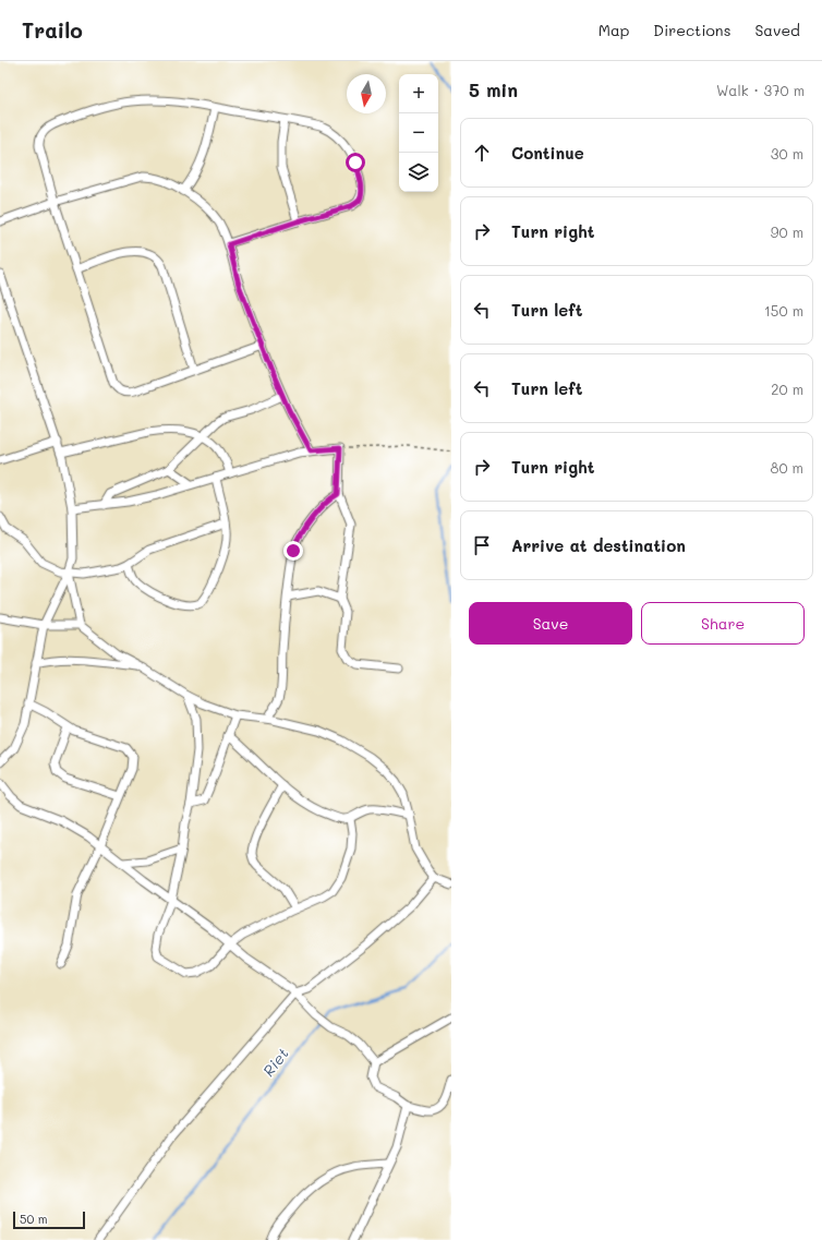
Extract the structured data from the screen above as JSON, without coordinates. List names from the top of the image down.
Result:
{
  "water": ["Riet"],
  "scale_bar": "50 m",
  "north": "bottom",
  "page": {
    "header": "Trailo",
    "nav": ["Map", "Directions", "Saved"],
    "heading": ["5 min", "Walk · 370 m"],
    "map_buttons": ["+", "−"],
    "list": [
      ["Continue", "30 m"],
      ["Turn right", "90 m"],
      ["Turn left", "150 m"],
      ["Turn left", "20 m"],
      ["Turn right", "80 m"],
      "Arrive at destination"
    ],
    "buttons": ["Save", "Share"],
    "scale": "50 m"
  }
}
